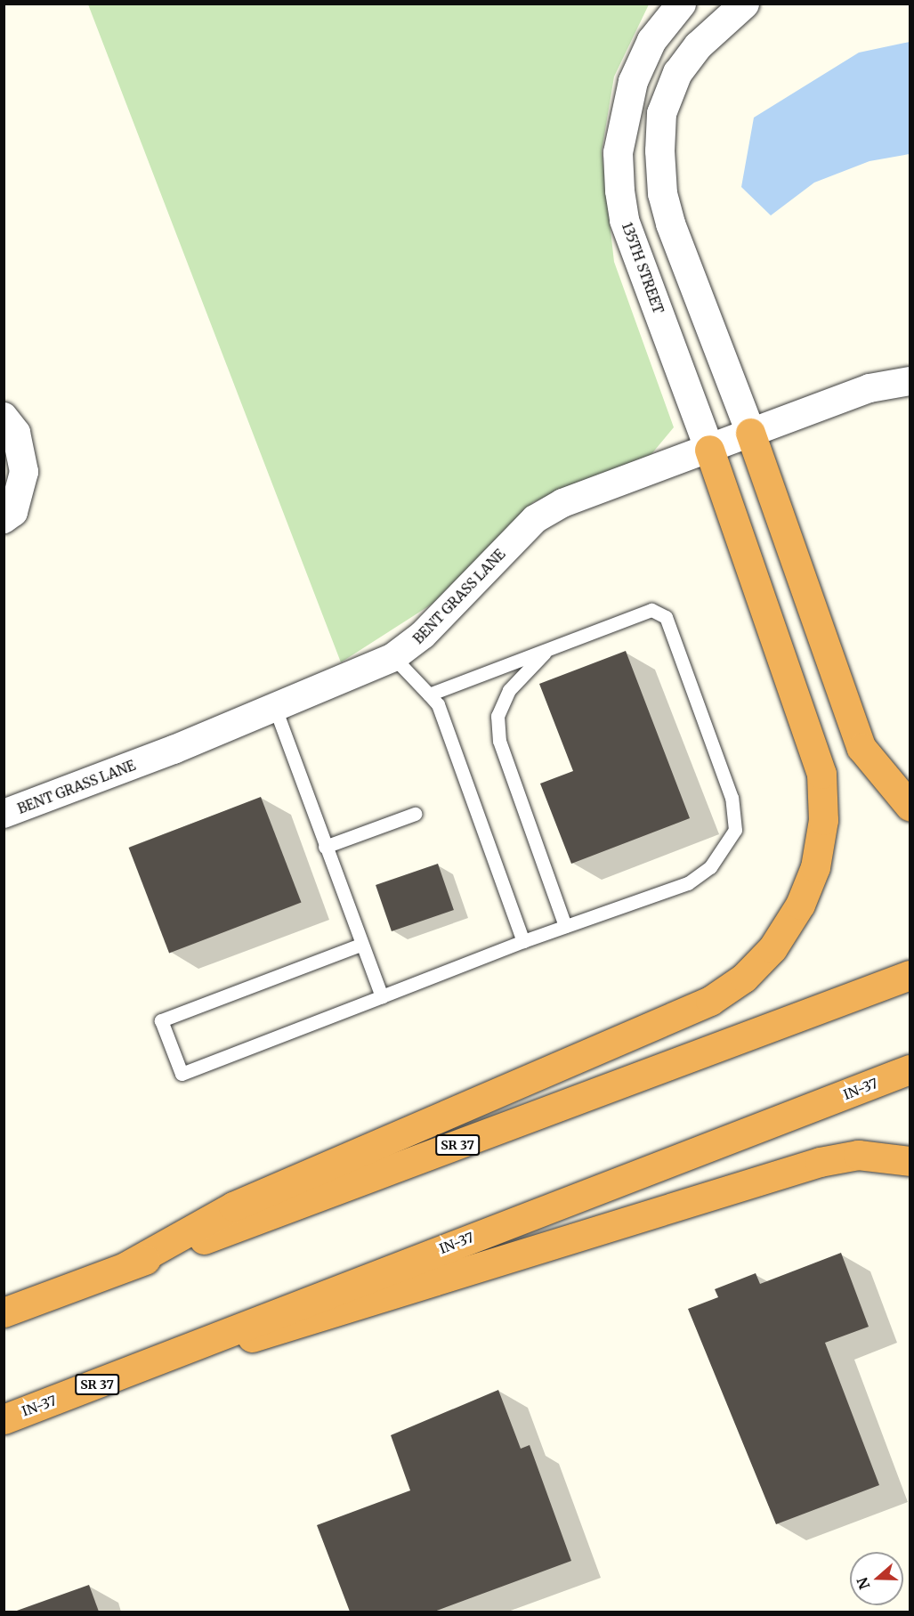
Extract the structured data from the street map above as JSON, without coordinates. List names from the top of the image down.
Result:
{
  "streets": {
    "highway": ["IN-37", "SR 37"],
    "street": ["135TH STREET", "BENT GRASS LANE"]
  },
  "crossings": [
    ["135TH STREET", "BENT GRASS LANE"]
  ],
  "north": "left"
}
